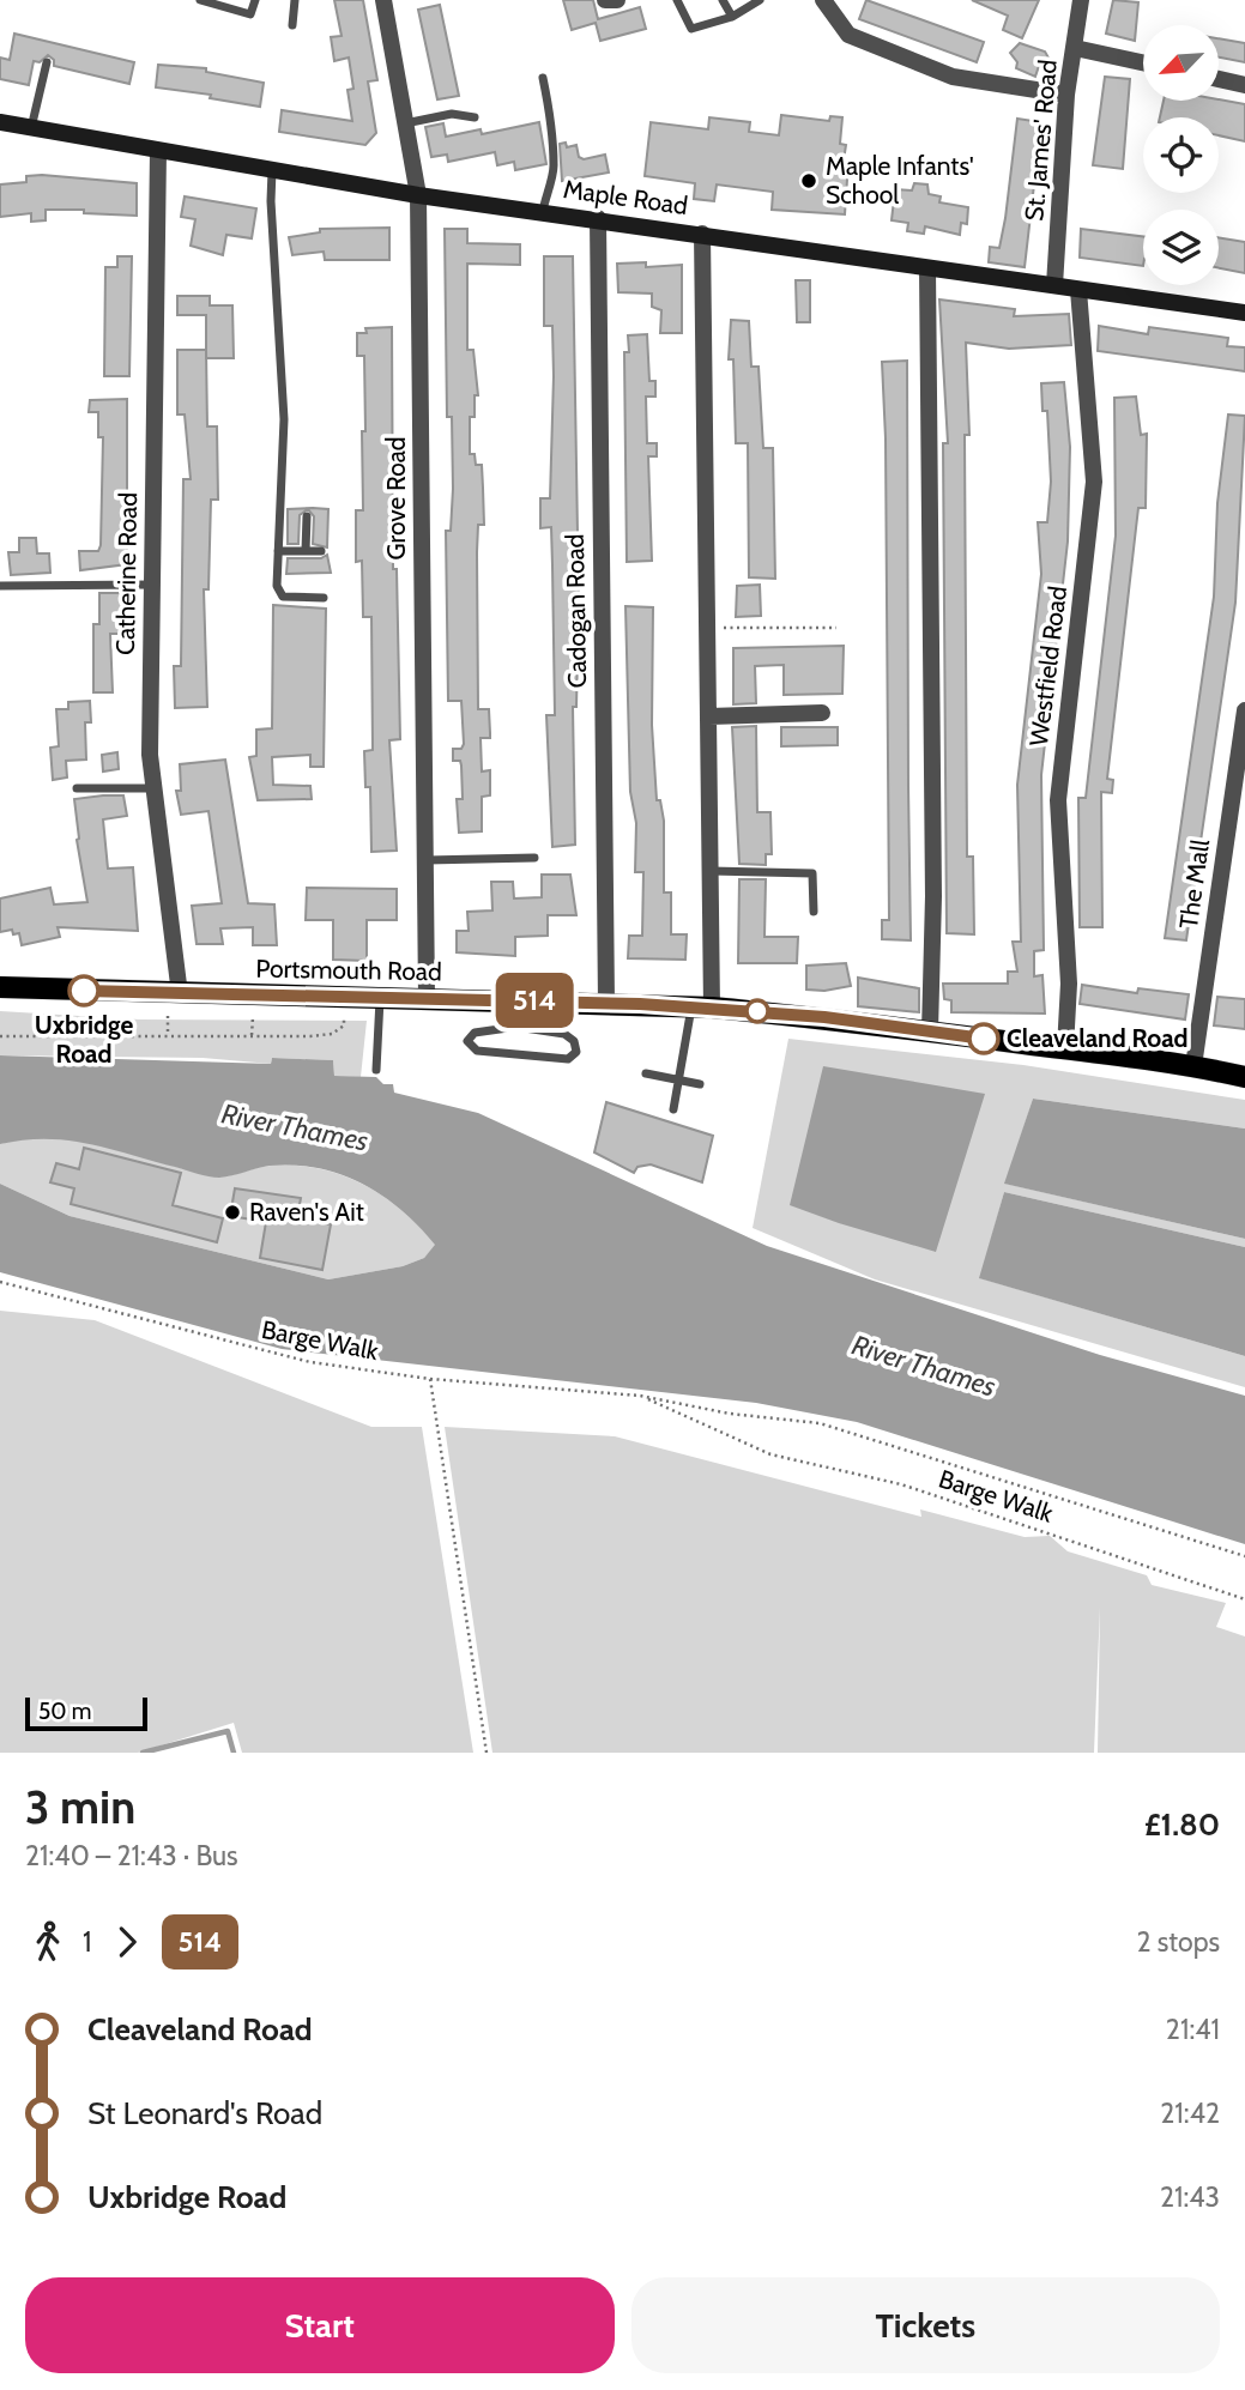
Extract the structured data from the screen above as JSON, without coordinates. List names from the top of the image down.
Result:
{
  "streets": {
    "main road": ["Portsmouth Road"],
    "street": [
      "St. James' Road",
      "Maple Road",
      "Grove Road",
      "Catherine Road",
      "Cadogan Road",
      "Westfield Road",
      "The Mall"
    ],
    "path": ["Barge Walk"]
  },
  "crossings": [
    ["St. James' Road", "Maple Road"],
    ["Maple Road", "Grove Road"],
    ["Maple Road", "Catherine Road"],
    ["Maple Road", "Cadogan Road"],
    ["Maple Road", "Westfield Road"],
    ["Grove Road", "Portsmouth Road"],
    ["Catherine Road", "Portsmouth Road"],
    ["Cadogan Road", "Portsmouth Road"],
    ["Westfield Road", "Portsmouth Road"],
    ["The Mall", "Portsmouth Road"]
  ],
  "water": ["River Thames"],
  "places": [
    "Maple Infants' School",
    "Uxbridge Road",
    "Cleaveland Road",
    "Raven's Ait"
  ],
  "lines": ["bus line 514"],
  "scale_bar": "50 m",
  "north": "bottom left",
  "page": {
    "on_map": "514",
    "scale": "50 m",
    "heading": ["3 min", "21:40 – 21:43 · Bus", "£1.80"],
    "legs": ["1", "514", "2 stops"],
    "list": [
      {
        "name": "Cleaveland Road",
        "value": "21:41"
      },
      {
        "name": "St Leonard's Road",
        "value": "21:42"
      },
      {
        "name": "Uxbridge Road",
        "value": "21:43"
      }
    ],
    "buttons": ["Start", "Tickets"]
  }
}
